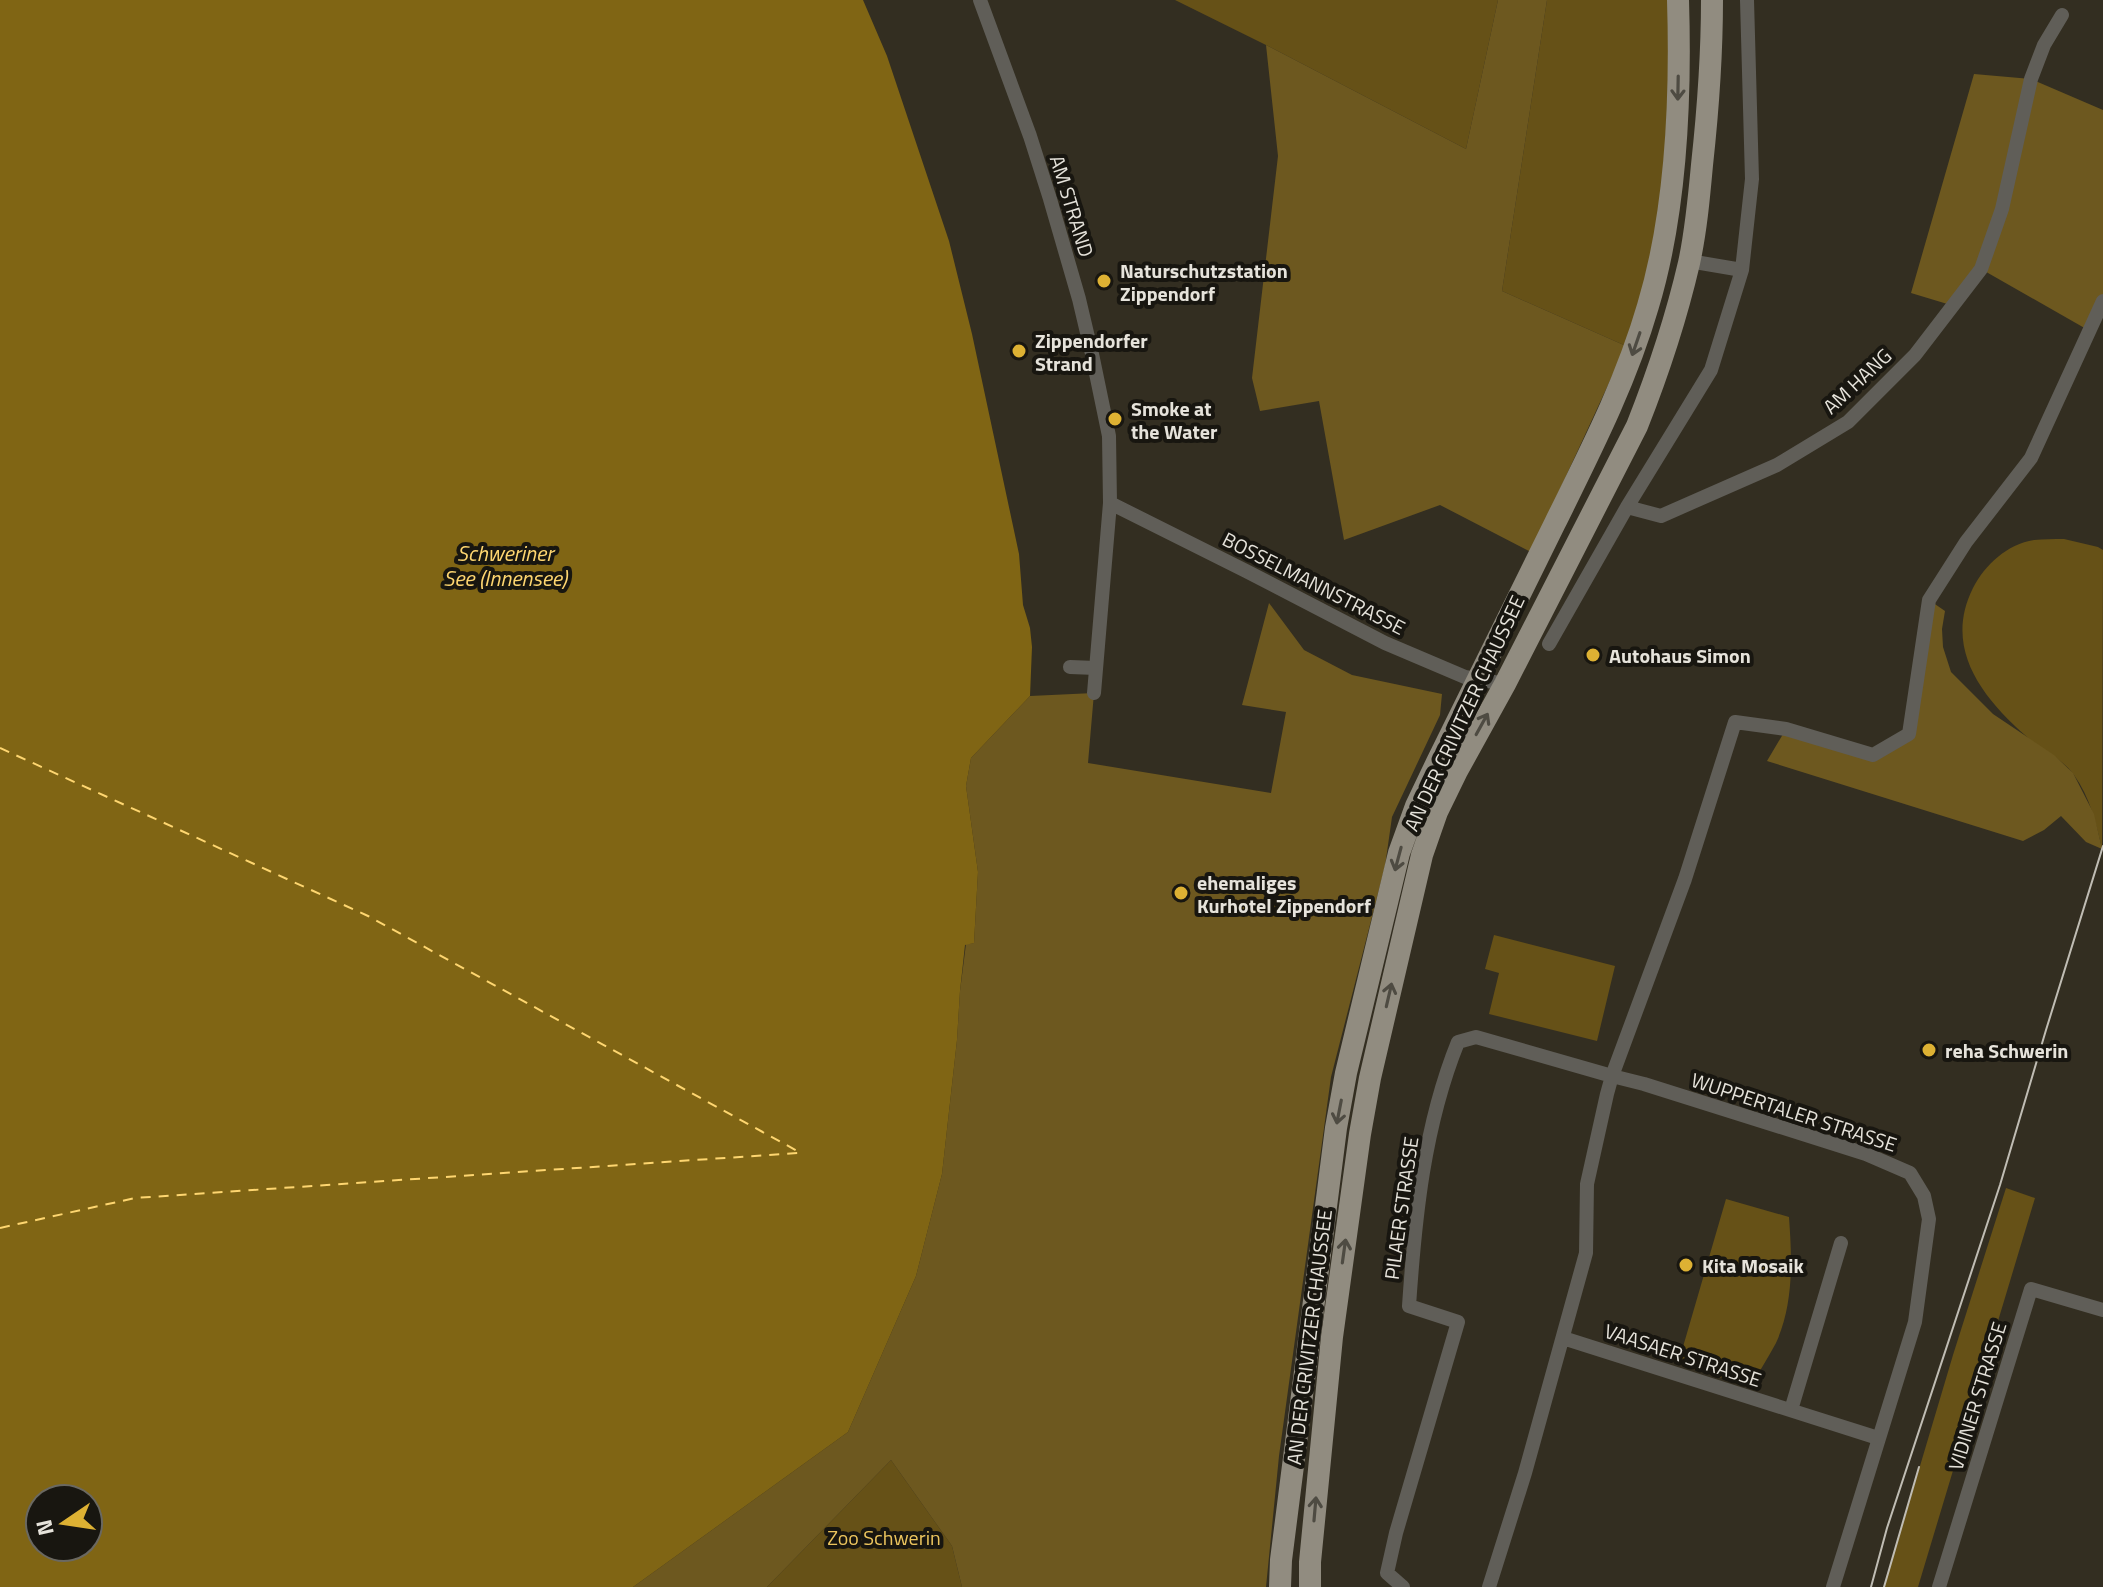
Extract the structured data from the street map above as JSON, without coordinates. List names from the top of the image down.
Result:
{
  "streets": {
    "main road": ["AN DER CRIVITZER CHAUSSEE"],
    "street": [
      "AM STRAND",
      "AM HANG",
      "BOSSELMANNSTRASSE",
      "WUPPERTALER STRASSE",
      "PILAER STRASSE",
      "VAASAER STRASSE",
      "VIDINER STRASSE"
    ]
  },
  "crossings": [
    ["AM STRAND", "BOSSELMANNSTRASSE"],
    ["BOSSELMANNSTRASSE", "AN DER CRIVITZER CHAUSSEE"],
    ["WUPPERTALER STRASSE", "PILAER STRASSE"],
    ["WUPPERTALER STRASSE", "VAASAER STRASSE"]
  ],
  "water": ["Schweriner See (Innensee)"],
  "parks": ["Zoo Schwerin"],
  "places": [
    "Naturschutzstation Zippendorf",
    "Zippendorfer Strand",
    "Smoke at the Water",
    "Autohaus Simon",
    "ehemaliges Kurhotel Zippendorf",
    "reha Schwerin",
    "Kita Mosaik"
  ],
  "north": "left"
}
